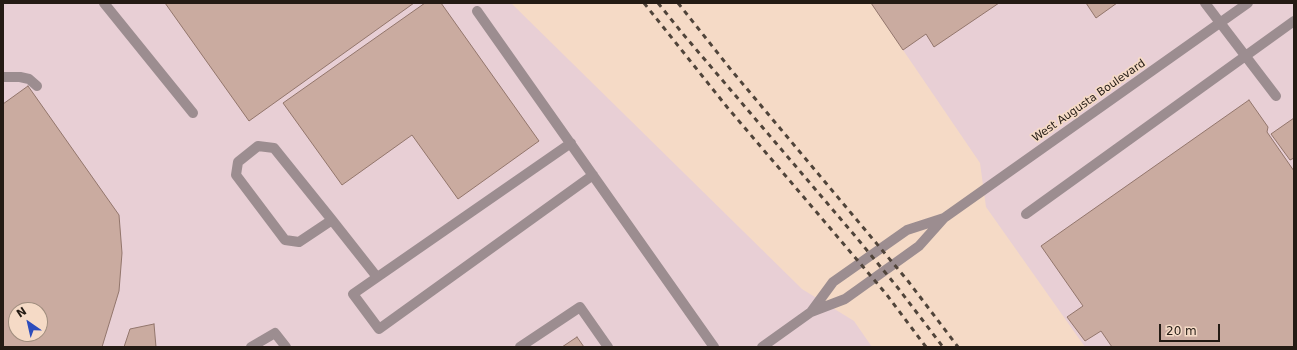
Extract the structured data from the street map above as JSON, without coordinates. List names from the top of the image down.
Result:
{
  "streets": {
    "street": ["West Augusta Boulevard"]
  },
  "scale_bar": "20 m",
  "north": "top left"
}
